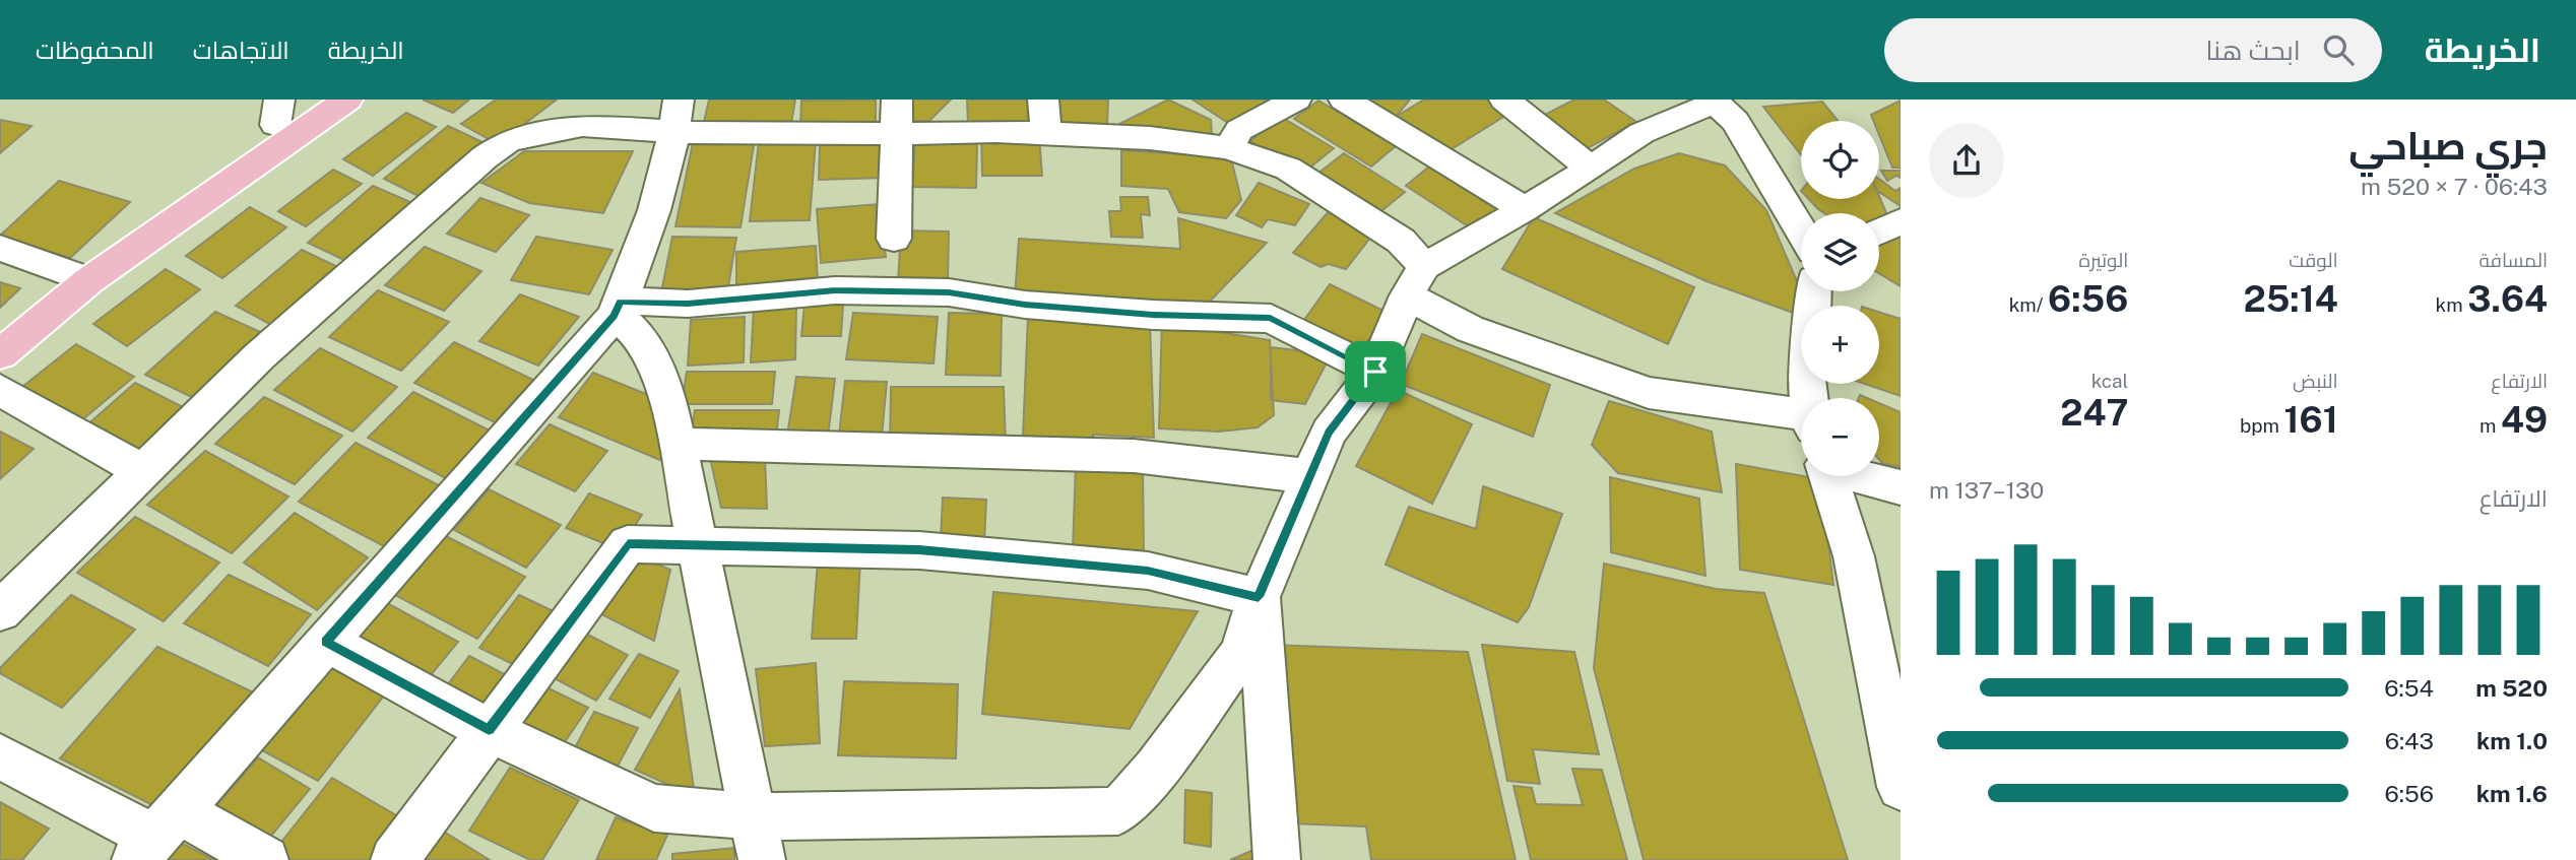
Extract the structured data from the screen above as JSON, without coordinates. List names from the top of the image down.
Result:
{
  "page": {
    "header": "الخريطة",
    "search": "ابحث هنا",
    "nav": ["الخريطة", "الاتجاهات", "المحفوظات"],
    "heading": ["جري صباحي", "06:43 · 7 × 520 m"],
    "map_buttons": ["+", "−"],
    "stats": [
      ["المسافة", "3.64 km"],
      ["الوقت", "25:14"],
      ["الوتيرة", "6:56 /km"],
      ["الارتفاع", "49 m"],
      ["النبض", "161 bpm"],
      ["kcal", "247"]
    ],
    "chart": ["الارتفاع", "130–137 m"],
    "list": [
      {
        "name": "520 m",
        "note": "6:54"
      },
      {
        "name": "1.0 km",
        "note": "6:43"
      },
      {
        "name": "1.6 km",
        "note": "6:56"
      }
    ]
  }
}
